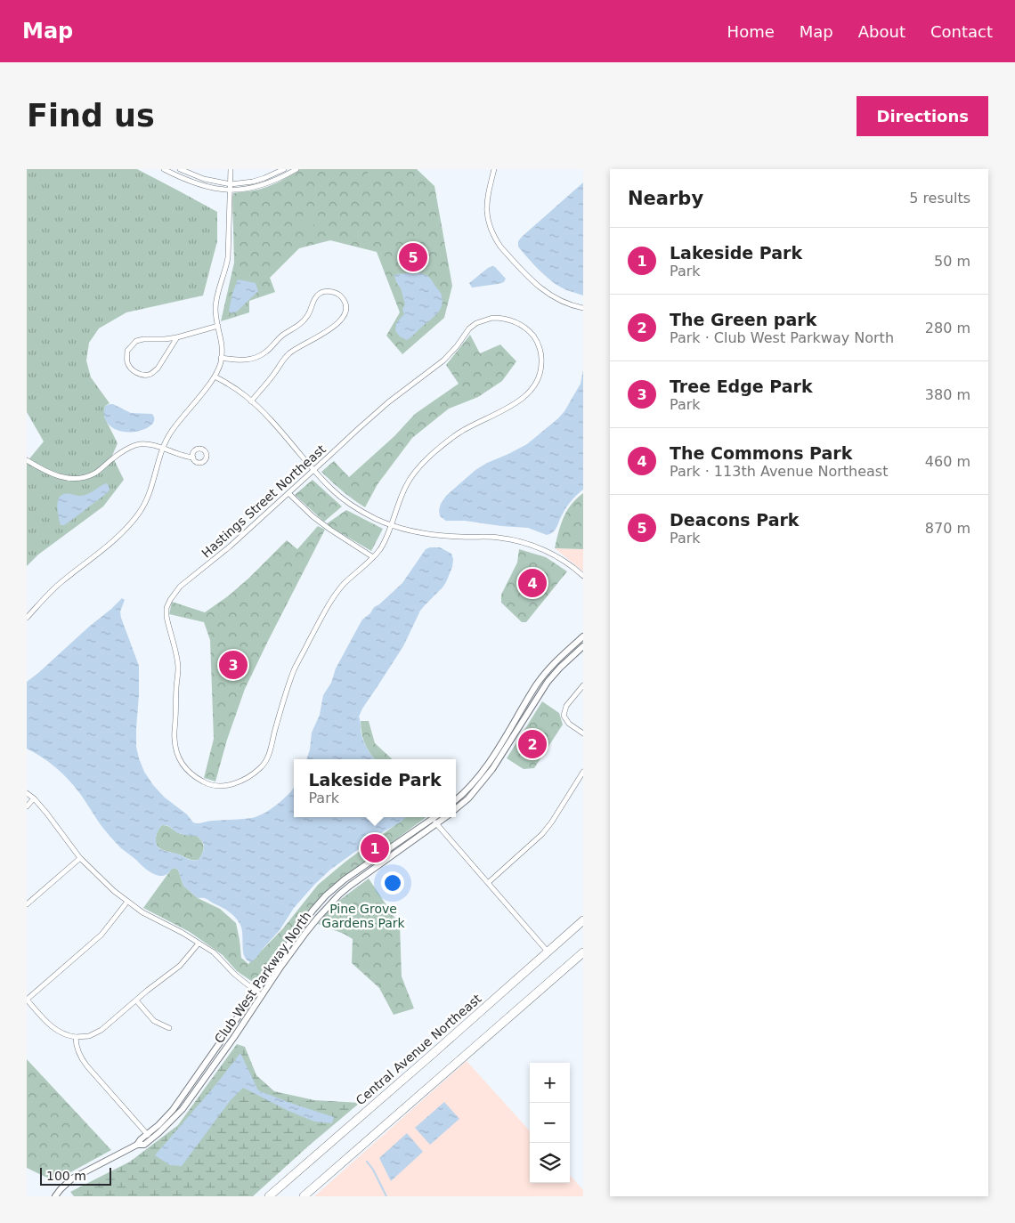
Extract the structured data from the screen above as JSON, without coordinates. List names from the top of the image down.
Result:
{
  "streets": {
    "highway": ["Central Avenue Northeast"],
    "street": ["Hastings Street Northeast", "Club West Parkway North"]
  },
  "parks": ["Pine Grove Gardens Park"],
  "scale_bar": "100 m",
  "page": {
    "header": "Map",
    "nav": [
      "Home",
      "Map",
      "About",
      "Contact"
    ],
    "buttons": "Directions",
    "title": "Find us",
    "heading": ["Nearby", "5 results"],
    "list": [
      {
        "mark": "1",
        "name": "Lakeside Park",
        "note": "Park",
        "value": "50 m"
      },
      {
        "mark": "2",
        "name": "The Green park",
        "note": "Park · Club West Parkway North",
        "value": "280 m"
      },
      {
        "mark": "3",
        "name": "Tree Edge Park",
        "note": "Park",
        "value": "380 m"
      },
      {
        "mark": "4",
        "name": "The Commons Park",
        "note": "Park · 113th Avenue Northeast",
        "value": "460 m"
      },
      {
        "mark": "5",
        "name": "Deacons Park",
        "note": "Park",
        "value": "870 m"
      }
    ],
    "pins": [
      "5",
      "4",
      "3",
      "2",
      "1"
    ],
    "popup": ["Lakeside Park", "Park"],
    "map_buttons": ["+", "−"],
    "scale": "100 m"
  }
}
